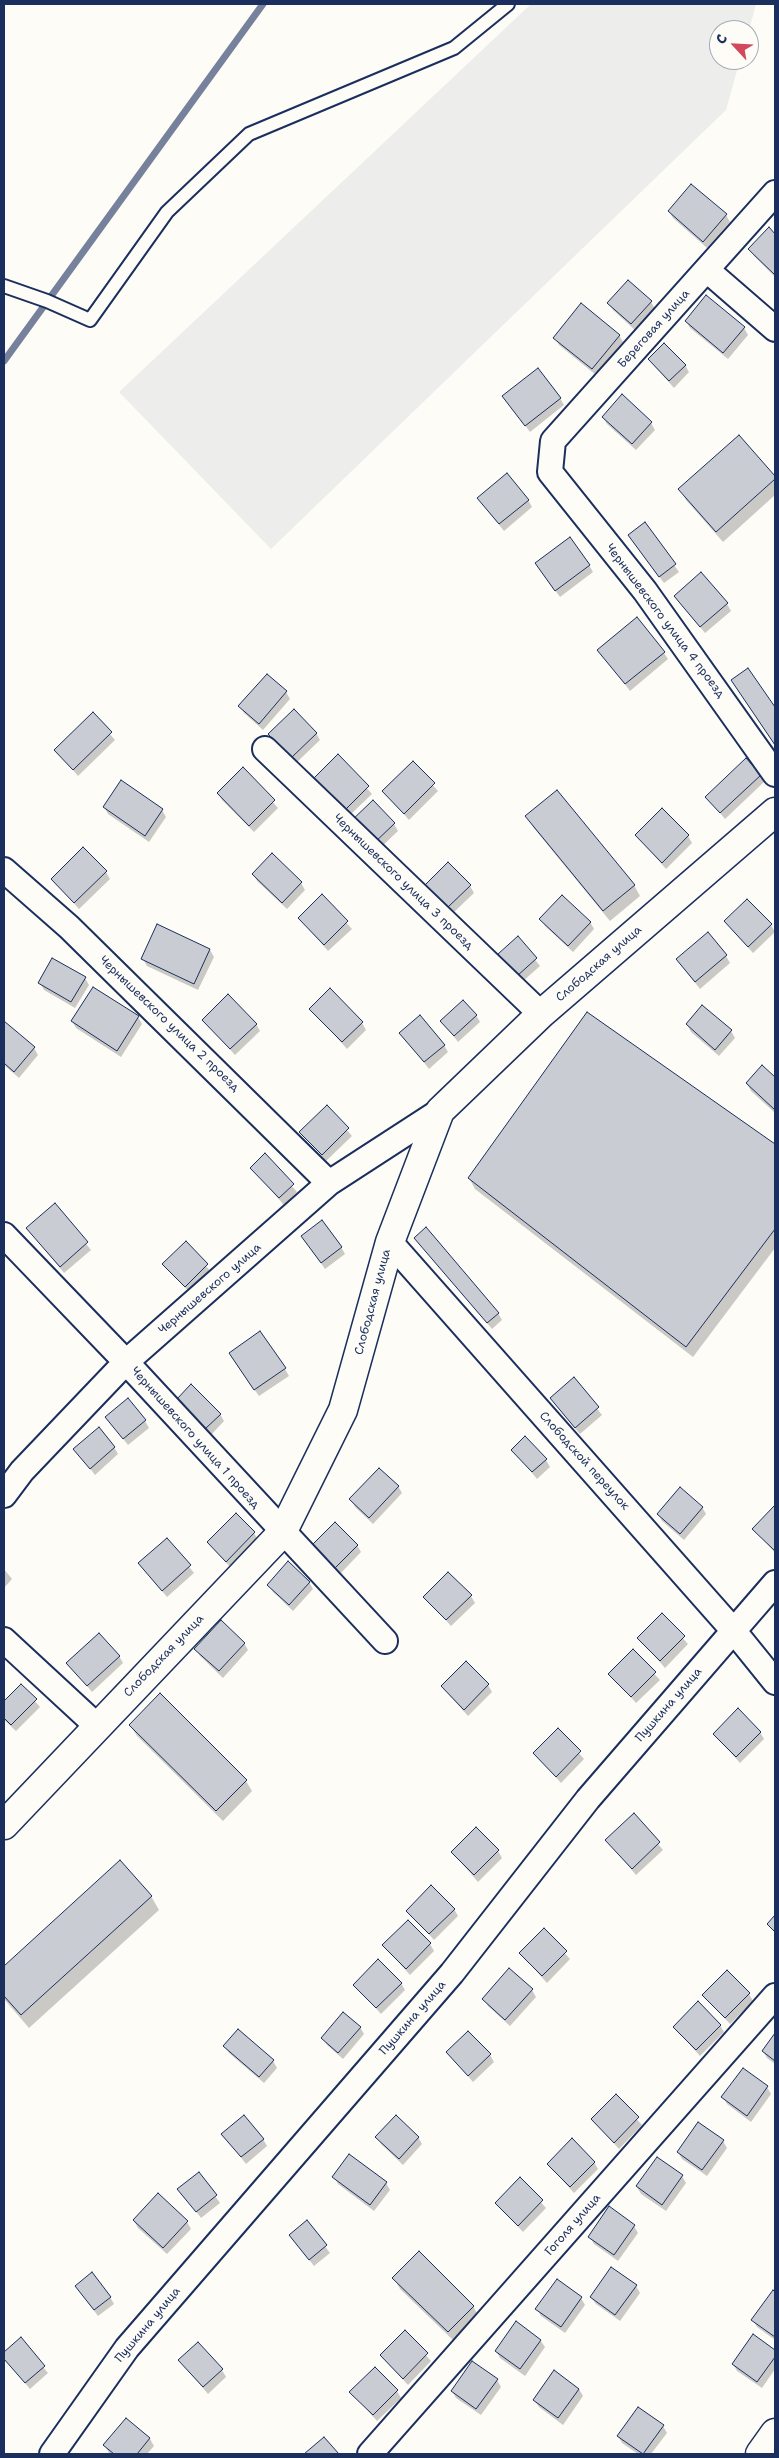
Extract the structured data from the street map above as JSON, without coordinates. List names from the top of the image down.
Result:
{
  "streets": {
    "street": [
      "Береговая улица",
      "Чернышевского улица 4 проезд",
      "Чернышевского улица 3 проезд",
      "Слободская улица",
      "Чернышевского улица 2 проезд",
      "Чернышевского улица",
      "Чернышевского улица 1 проезд",
      "Слободской переулок",
      "Пушкина улица",
      "Гоголя улица"
    ]
  },
  "crossings": [
    ["Береговая улица", "Чернышевского улица 4 проезд"],
    ["Чернышевского улица 3 проезд", "Слободская улица"],
    ["Слободская улица", "Чернышевского улица"],
    ["Слободская улица", "Чернышевского улица 1 проезд"],
    ["Слободская улица", "Слободской переулок"],
    ["Чернышевского улица 2 проезд", "Чернышевского улица"],
    ["Чернышевского улица", "Чернышевского улица 1 проезд"],
    ["Слободской переулок", "Пушкина улица"]
  ],
  "north": "top left"
}
